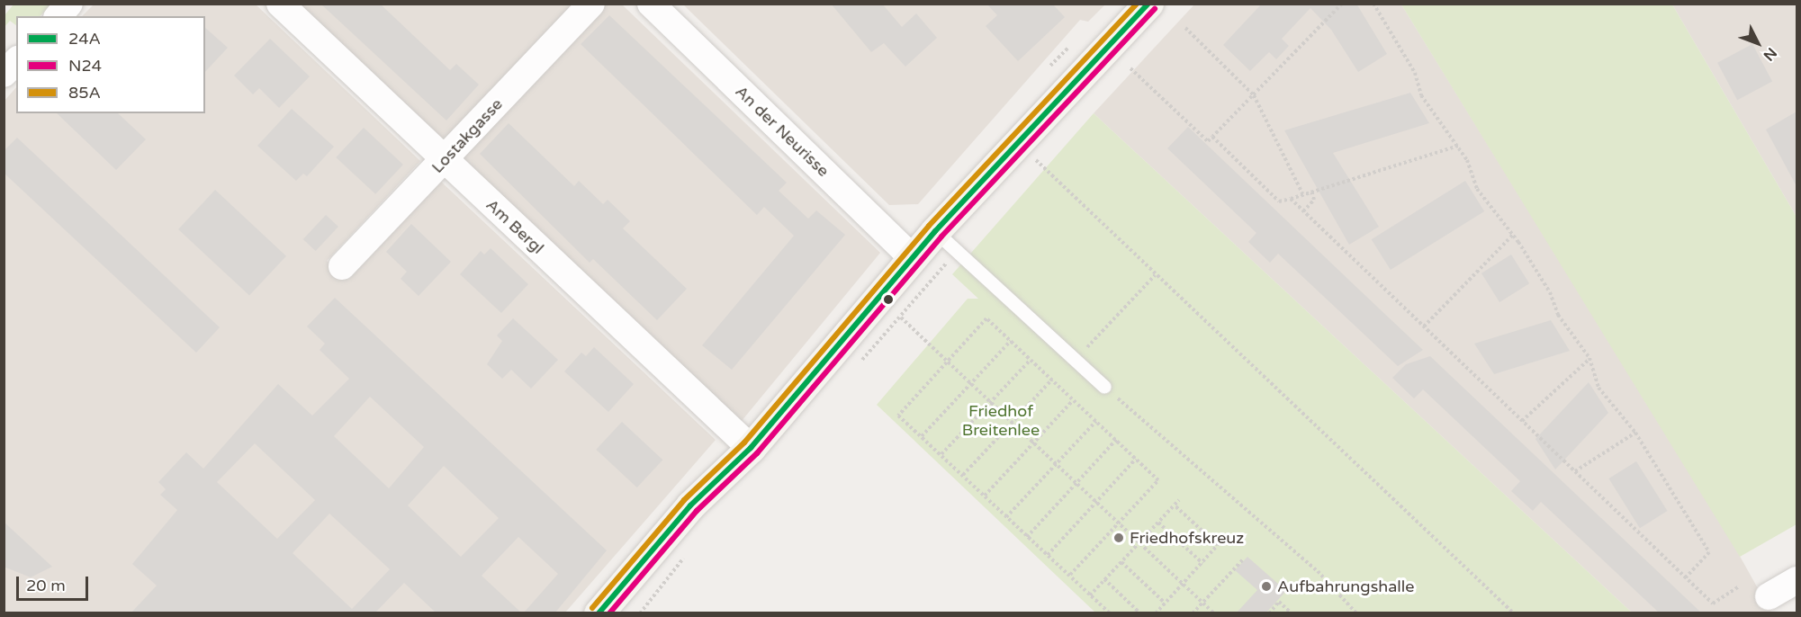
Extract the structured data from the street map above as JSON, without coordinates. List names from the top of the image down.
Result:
{
  "streets": {
    "street": ["An der Neurisse", "Lostakgasse", "Am Bergl"]
  },
  "crossings": [
    ["Lostakgasse", "Am Bergl"]
  ],
  "parks": ["Friedhof Breitenlee"],
  "places": ["Friedhofskreuz", "Aufbahrungshalle"],
  "lines": ["transit line 24A", "transit line 85A", "transit line N24"],
  "legend": ["24A", "N24", "85A"],
  "scale_bar": "20 m",
  "north": "bottom right"
}
